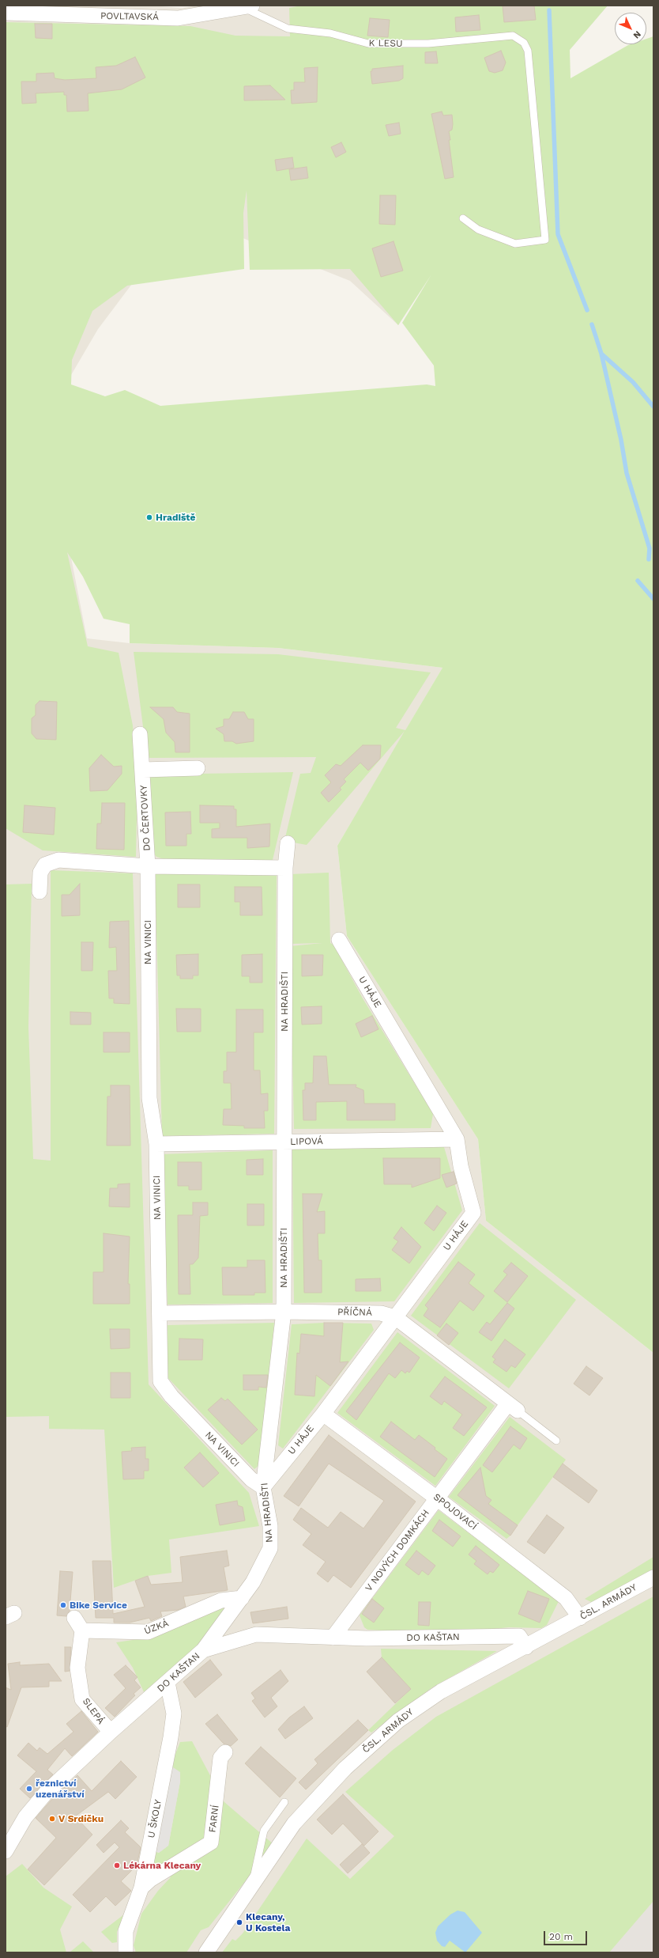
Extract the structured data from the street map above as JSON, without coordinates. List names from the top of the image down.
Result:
{
  "streets": {
    "street": [
      "POVLTAVSKÁ",
      "DO ČERTOVKY",
      "NA VINICI",
      "U HÁJE",
      "NA HRADIŠTI",
      "LIPOVÁ",
      "PŘÍČNÁ",
      "SPOJOVACÍ",
      "V NOVÝCH DOMKÁCH",
      "ČSL. ARMÁDY",
      "ÚZKÁ",
      "DO KAŠTAN",
      "SLEPÁ",
      "U ŠKOLY",
      "FARNÍ"
    ],
    "lane": ["K LESU"]
  },
  "crossings": [
    ["POVLTAVSKÁ", "K LESU"],
    ["DO ČERTOVKY", "NA VINICI"],
    ["NA VINICI", "U HÁJE"],
    ["NA VINICI", "NA HRADIŠTI"],
    ["NA VINICI", "LIPOVÁ"],
    ["NA VINICI", "PŘÍČNÁ"],
    ["U HÁJE", "NA HRADIŠTI"],
    ["U HÁJE", "LIPOVÁ"],
    ["U HÁJE", "PŘÍČNÁ"],
    ["U HÁJE", "SPOJOVACÍ"],
    ["NA HRADIŠTI", "LIPOVÁ"],
    ["NA HRADIŠTI", "PŘÍČNÁ"],
    ["NA HRADIŠTI", "ÚZKÁ"],
    ["NA HRADIŠTI", "DO KAŠTAN"],
    ["PŘÍČNÁ", "V NOVÝCH DOMKÁCH"],
    ["SPOJOVACÍ", "V NOVÝCH DOMKÁCH"],
    ["SPOJOVACÍ", "ČSL. ARMÁDY"],
    ["V NOVÝCH DOMKÁCH", "DO KAŠTAN"],
    ["ČSL. ARMÁDY", "DO KAŠTAN"],
    ["ÚZKÁ", "SLEPÁ"],
    ["DO KAŠTAN", "SLEPÁ"],
    ["DO KAŠTAN", "U ŠKOLY"],
    ["U ŠKOLY", "FARNÍ"]
  ],
  "places": [
    "Hradiště",
    "Bike Service",
    "řeznictví uzenářství",
    "V Srdíčku",
    "Lékárna Klecany",
    "Klecany, U Kostela"
  ],
  "scale_bar": "20 m",
  "north": "bottom right"
}
